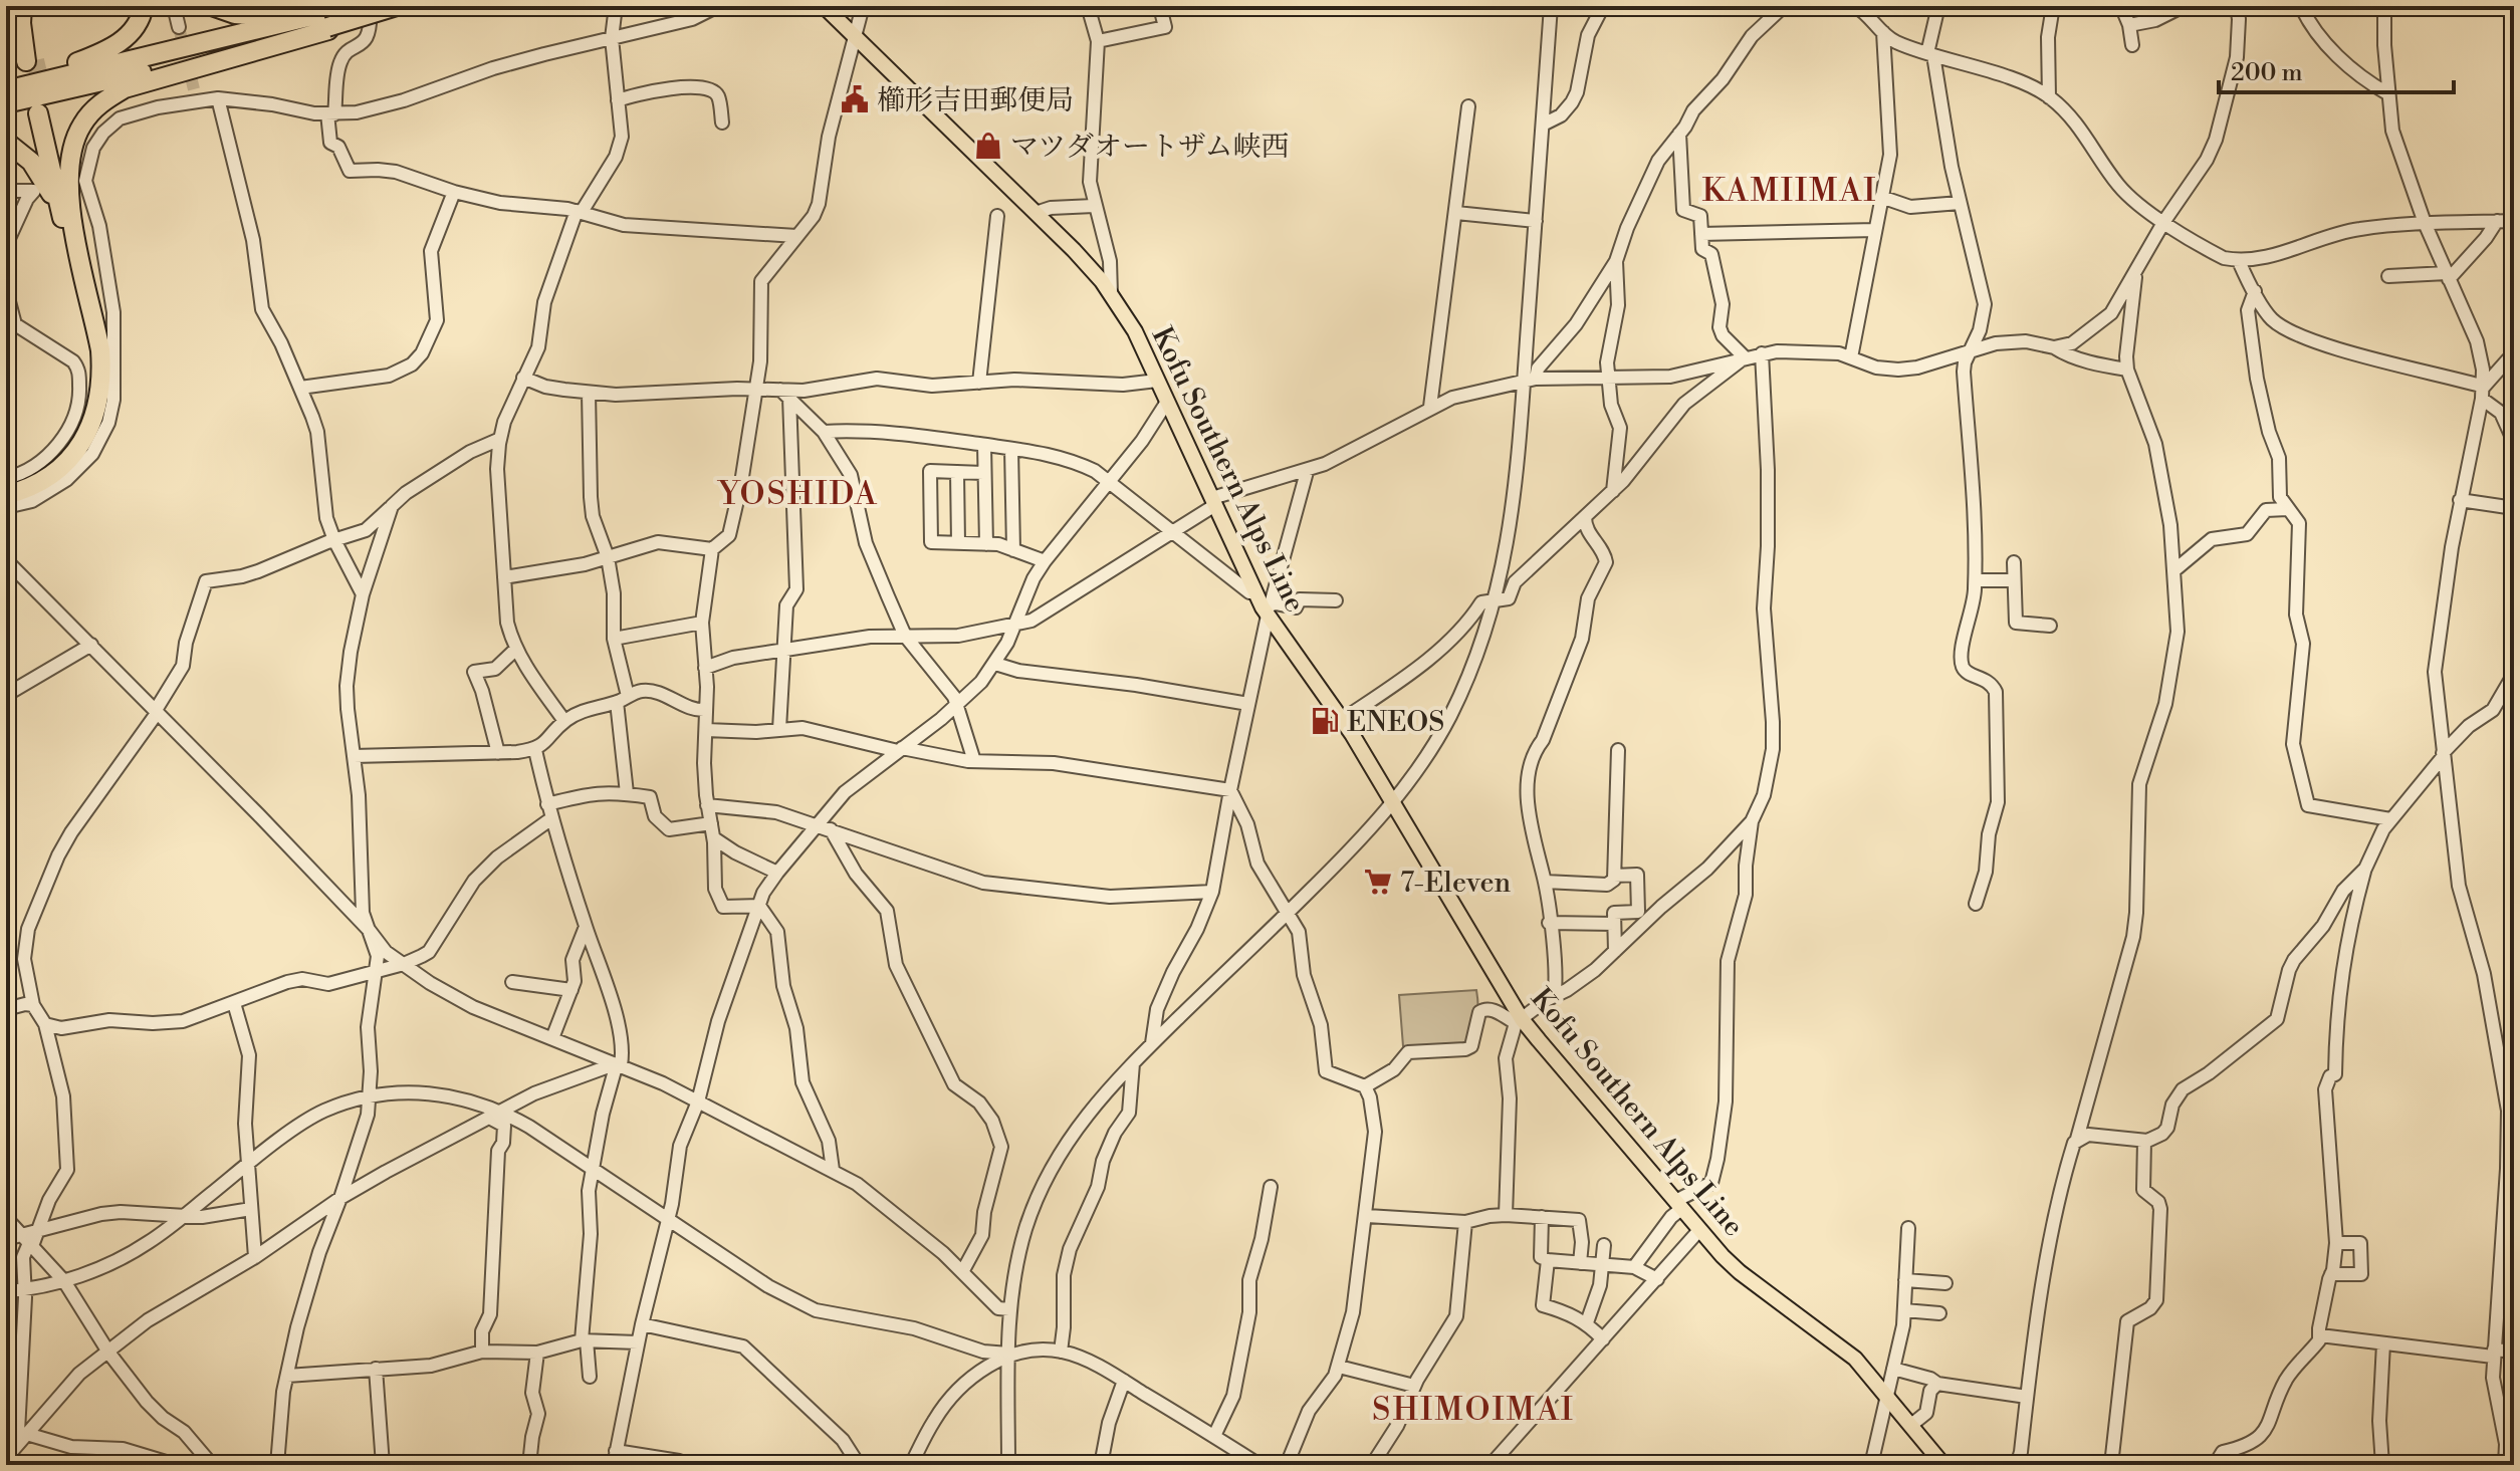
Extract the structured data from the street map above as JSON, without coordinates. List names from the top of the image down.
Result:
{
  "streets": {
    "main road": ["Kofu Southern Alps Line"]
  },
  "districts": ["KAMIIMAI", "YOSHIDA", "SHIMOIMAI"],
  "places": {
    "public building": ["櫛形吉田郵便局"],
    "shop": ["マツダオートザム峡西"],
    "fuel station": ["ENEOS"],
    "supermarket": ["7-Eleven"]
  },
  "scale_bar": "200 m"
}
